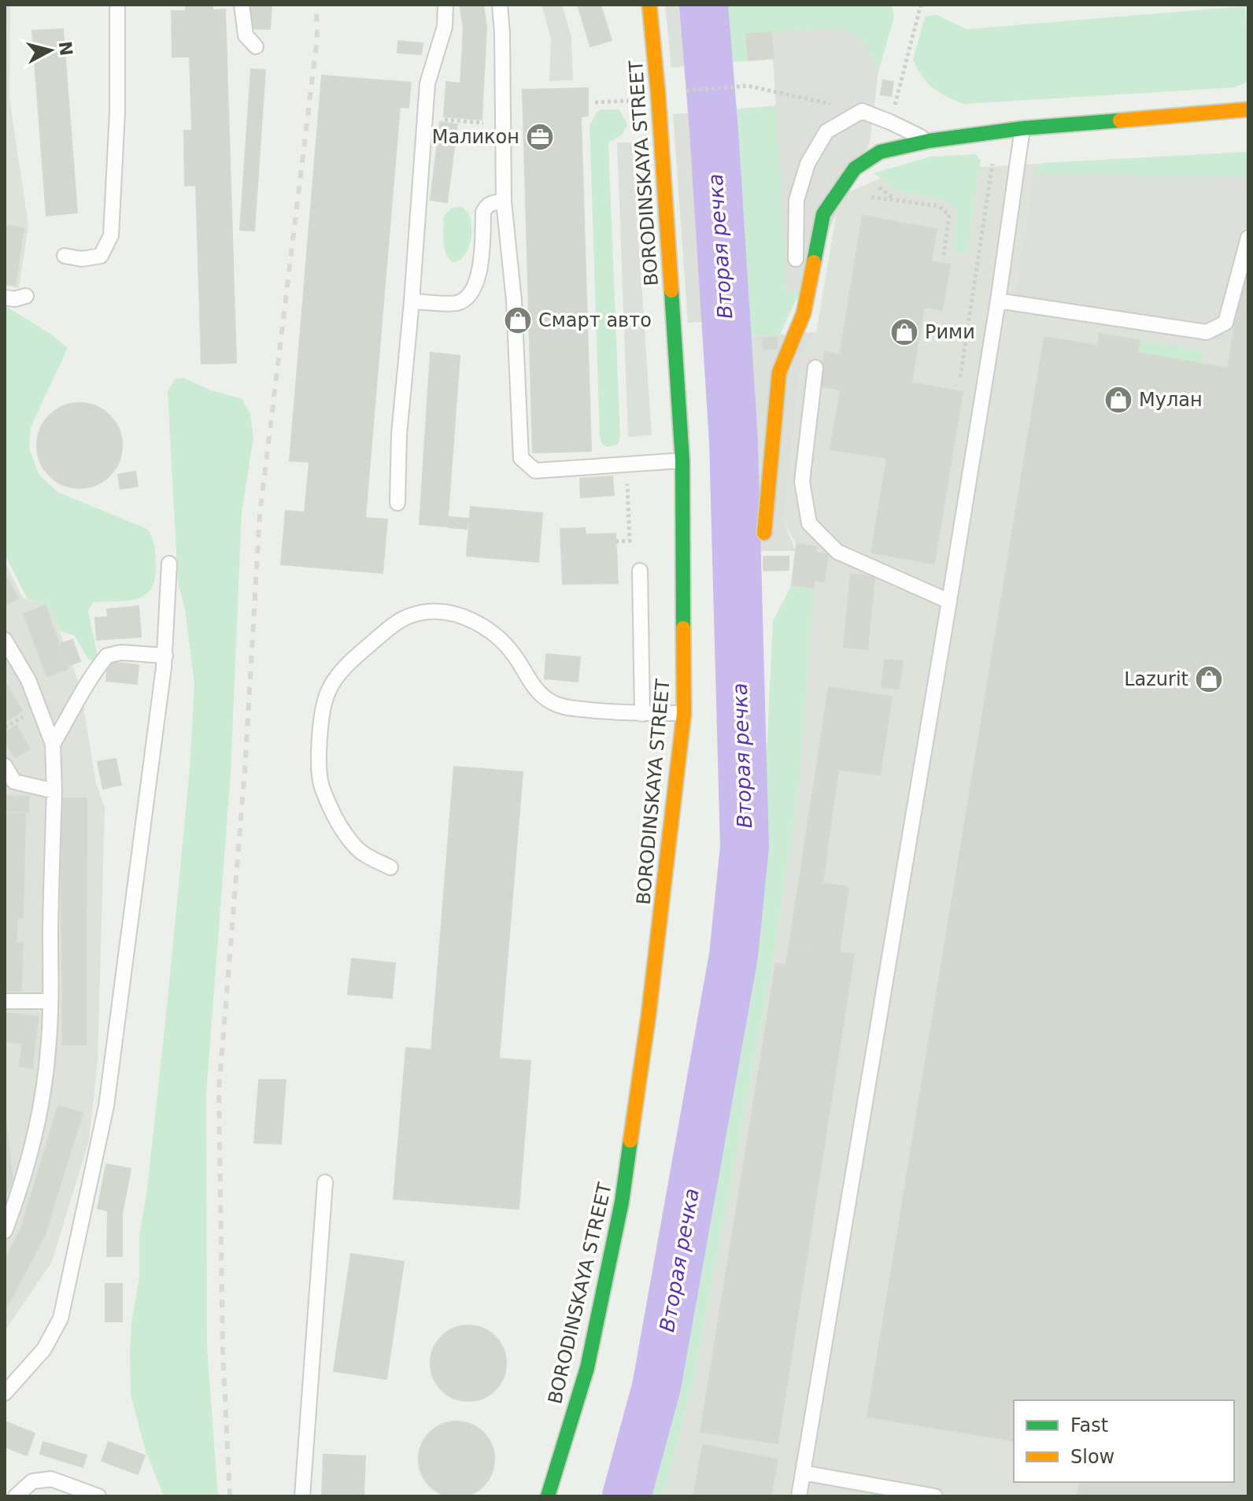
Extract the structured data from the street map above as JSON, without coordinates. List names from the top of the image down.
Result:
{
  "streets": {
    "main road": ["BORODINSKAYA STREET"]
  },
  "water": ["Вторая речка"],
  "places": {
    "office": ["Маликон"],
    "shop": [
      "Смарт авто",
      "Рими",
      "Мулан",
      "Lazurit"
    ]
  },
  "legend": ["Fast", "Slow"],
  "north": "right"
}
